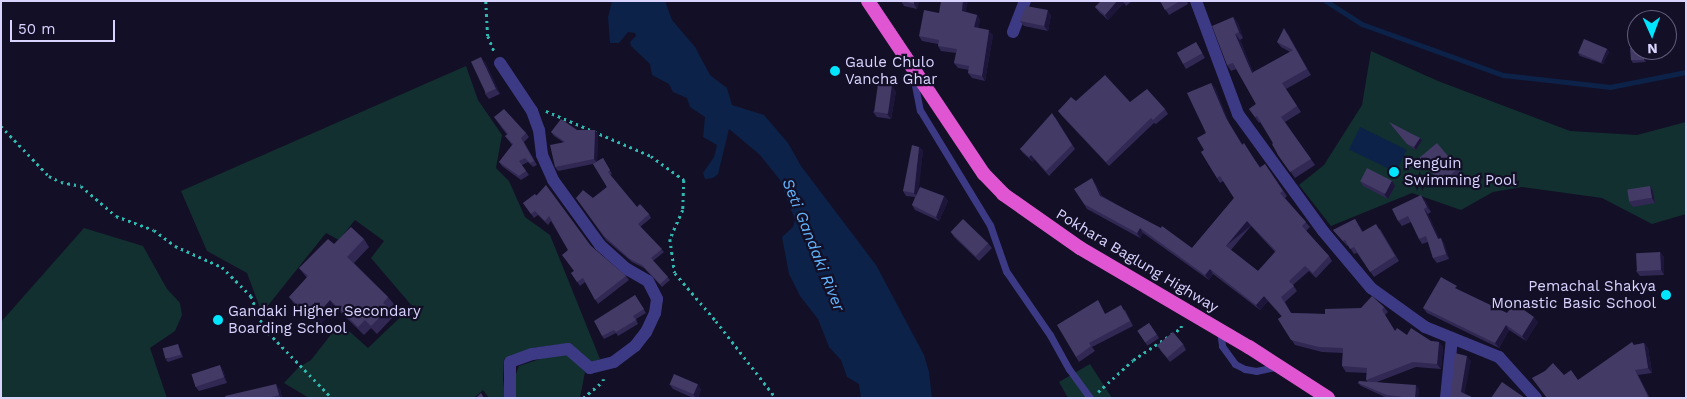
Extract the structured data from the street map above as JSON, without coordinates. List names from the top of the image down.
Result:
{
  "streets": {
    "highway": ["Pokhara Baglung Highway"]
  },
  "water": ["Seti Gandaki River"],
  "places": [
    "Gaule Chulo Vancha Ghar",
    "Penguin Swimming Pool",
    "Pemachal Shakya Monastic Basic School",
    "Gandaki Higher Secondary Boarding School"
  ],
  "scale_bar": "50 m",
  "north": "bottom"
}
